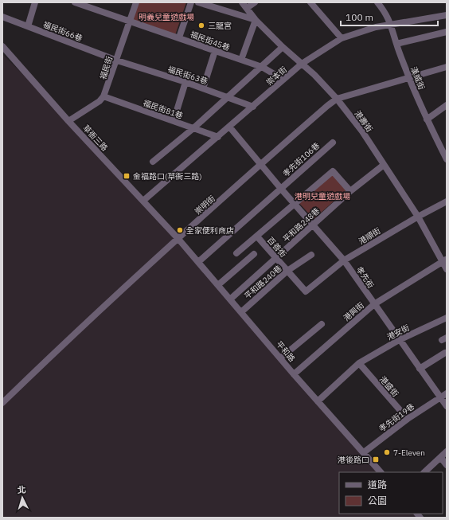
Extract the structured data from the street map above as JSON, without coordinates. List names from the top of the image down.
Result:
{
  "streets": {
    "street": [
      "福民街66巷",
      "福民街45巷",
      "福民街",
      "福民街63巷",
      "崇本街",
      "漢威街",
      "福民街81巷",
      "港壽街",
      "草衙三路",
      "孝先街106巷",
      "崇明街",
      "平和路248巷",
      "港順街",
      "百善街",
      "孝先街",
      "平和路240巷",
      "港興街",
      "港安街",
      "平和路",
      "港盛街",
      "孝先街19巷"
    ]
  },
  "crossings": [
    ["福民街66巷", "福民街"],
    ["福民街66巷", "福民街63巷"],
    ["福民街45巷", "福民街"],
    ["福民街45巷", "崇本街"],
    ["福民街", "福民街63巷"],
    ["福民街", "福民街81巷"],
    ["福民街", "草衙三路"],
    ["福民街63巷", "崇本街"],
    ["崇本街", "漢威街"],
    ["崇本街", "福民街81巷"],
    ["崇本街", "港壽街"],
    ["崇本街", "草衙三路"],
    ["崇本街", "孝先街"],
    ["漢威街", "崇明街"],
    ["港壽街", "崇明街"],
    ["港壽街", "平和路248巷"],
    ["港壽街", "港順街"],
    ["港壽街", "港興街"],
    ["草衙三路", "崇明街"],
    ["草衙三路", "平和路"],
    ["孝先街106巷", "孝先街"],
    ["孝先街106巷", "平和路"],
    ["崇明街", "孝先街"],
    ["崇明街", "平和路"],
    ["平和路248巷", "百善街"],
    ["平和路248巷", "孝先街"],
    ["平和路248巷", "平和路"],
    ["港順街", "百善街"],
    ["港順街", "孝先街"],
    ["百善街", "孝先街"],
    ["百善街", "平和路240巷"],
    ["孝先街", "港興街"],
    ["孝先街", "港安街"],
    ["孝先街", "孝先街19巷"],
    ["平和路240巷", "平和路"],
    ["港興街", "平和路"],
    ["港安街", "平和路"],
    ["港安街", "港盛街"],
    ["平和路", "孝先街19巷"],
    ["港盛街", "孝先街19巷"]
  ],
  "parks": ["明義兒童遊戲場", "港明兒童遊戲場"],
  "places": {
    "other": ["三龍宮", "全家便利商店", "7-Eleven"],
    "transit": ["金福路口(草衙三路)", "港後路口"]
  },
  "legend": ["道路", "公園"],
  "scale_bar": "100 m",
  "north": "top"
}
